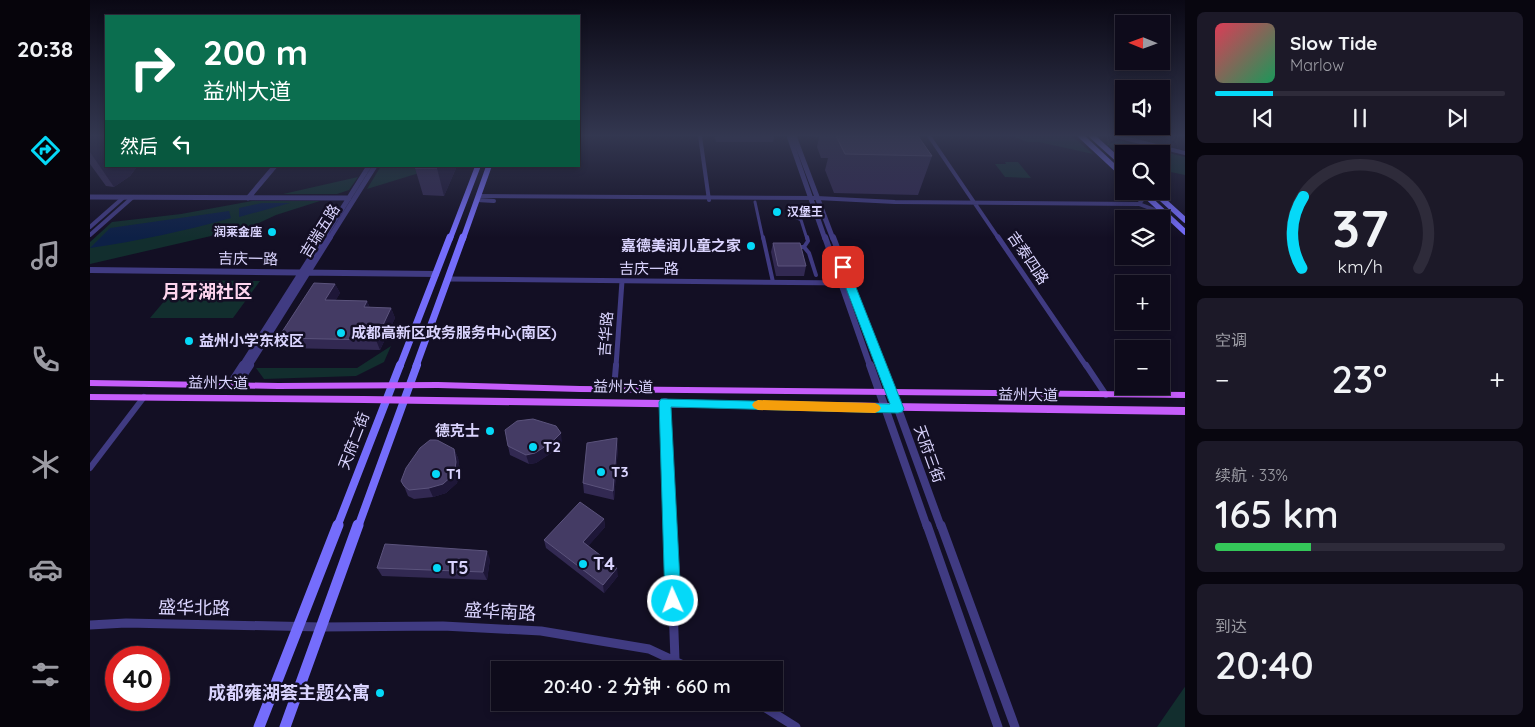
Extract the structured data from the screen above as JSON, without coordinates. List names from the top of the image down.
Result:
{
  "streets": {
    "main road": ["益州大道", "天府二街"],
    "street": [
      "吉瑞五路",
      "吉泰四路",
      "吉庆一路",
      "吉华路",
      "天府三街",
      "盛华北路",
      "盛华南路"
    ]
  },
  "crossings": [
    ["吉瑞五路", "吉庆一路"],
    ["吉瑞五路", "益州大道"],
    ["吉泰四路", "益州大道"],
    ["吉庆一路", "吉华路"],
    ["吉庆一路", "天府二街"],
    ["吉庆一路", "天府三街"],
    ["吉华路", "益州大道"],
    ["益州大道", "天府二街"],
    ["益州大道", "天府三街"],
    ["天府二街", "盛华北路"],
    ["天府二街", "盛华南路"],
    ["盛华北路", "盛华南路"]
  ],
  "districts": ["月牙湖社区"],
  "places": [
    "汉堡王",
    "润莱金座",
    "嘉德美润儿童之家",
    "成都高新区政务服务中心(南区)",
    "益州小学东校区",
    "德克士",
    "T2",
    "T3",
    "T1",
    "T4",
    "T5",
    "成都雍湖荟主题公寓"
  ],
  "north": "left",
  "page": {
    "tabs": "20:38",
    "map_buttons": ["+", "−"],
    "turn": ["200 m", "益州大道"],
    "song": ["Slow Tide", "Marlow"],
    "then": "然后",
    "tile": [
      "空调",
      ["续航 · 33%", "165 km"],
      ["到达", "20:40"]
    ],
    "heat": ["−", "23°", "+"],
    "limit": "40",
    "trip": "20:40 · 2 分钟 · 660 m",
    "gauge": ["37", "km/h"]
  }
}
